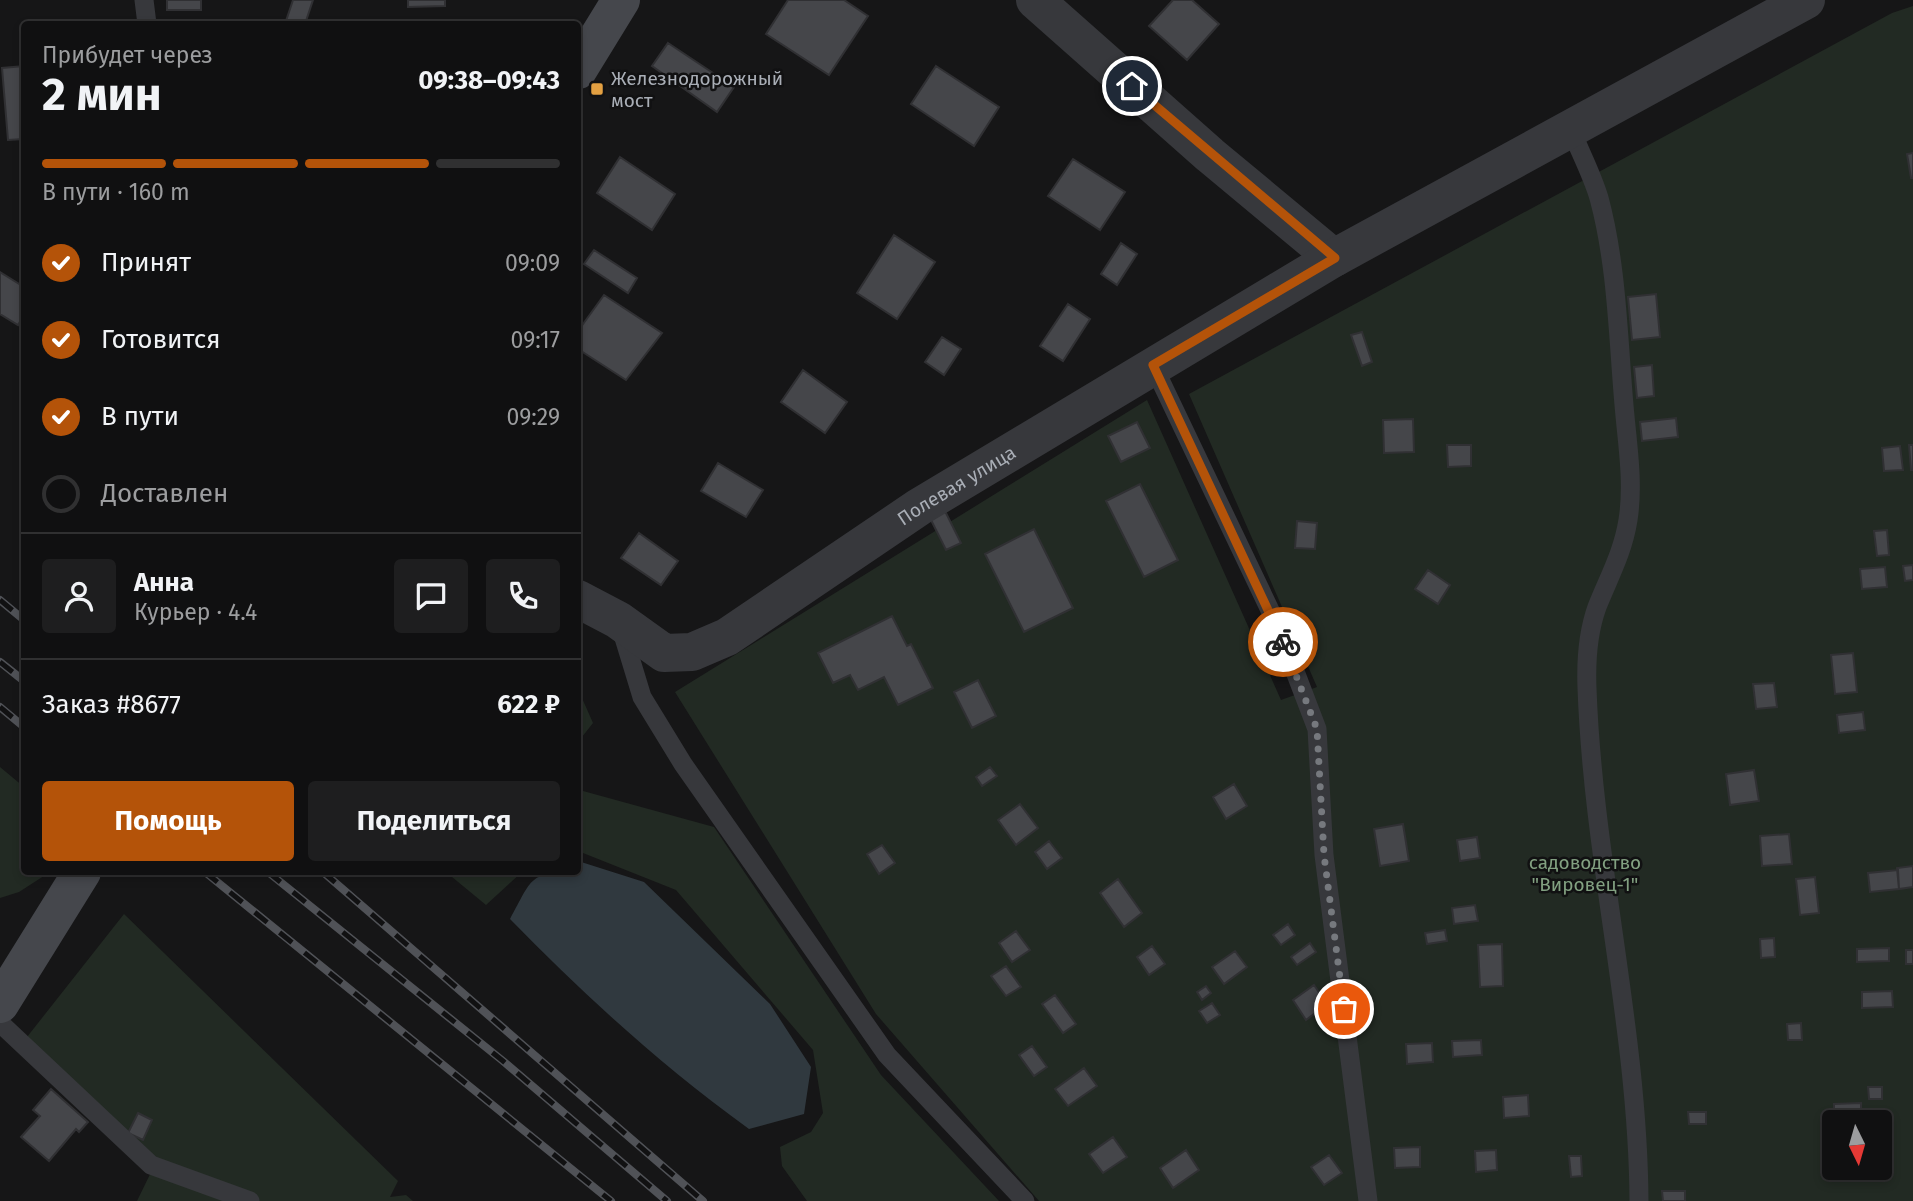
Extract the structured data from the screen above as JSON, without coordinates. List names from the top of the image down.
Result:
{
  "streets": {
    "street": ["Полевая улица"]
  },
  "parks": ["садоводство \"Вировец-1\""],
  "places": {
    "transit": ["Железнодорожный мост"]
  },
  "north": "bottom",
  "page": {
    "heading": ["2 мин", "Прибудет через", "09:38–09:43"],
    "panel": [
      "Анна",
      "Курьер · 4.4",
      "Заказ #8677",
      "622 ₽"
    ],
    "bar": "В пути · 160 m",
    "list": [
      ["Принят", "09:09"],
      ["Готовится", "09:17"],
      ["В пути", "09:29"],
      "Доставлен"
    ],
    "buttons": ["Помощь", "Поделиться"]
  }
}
